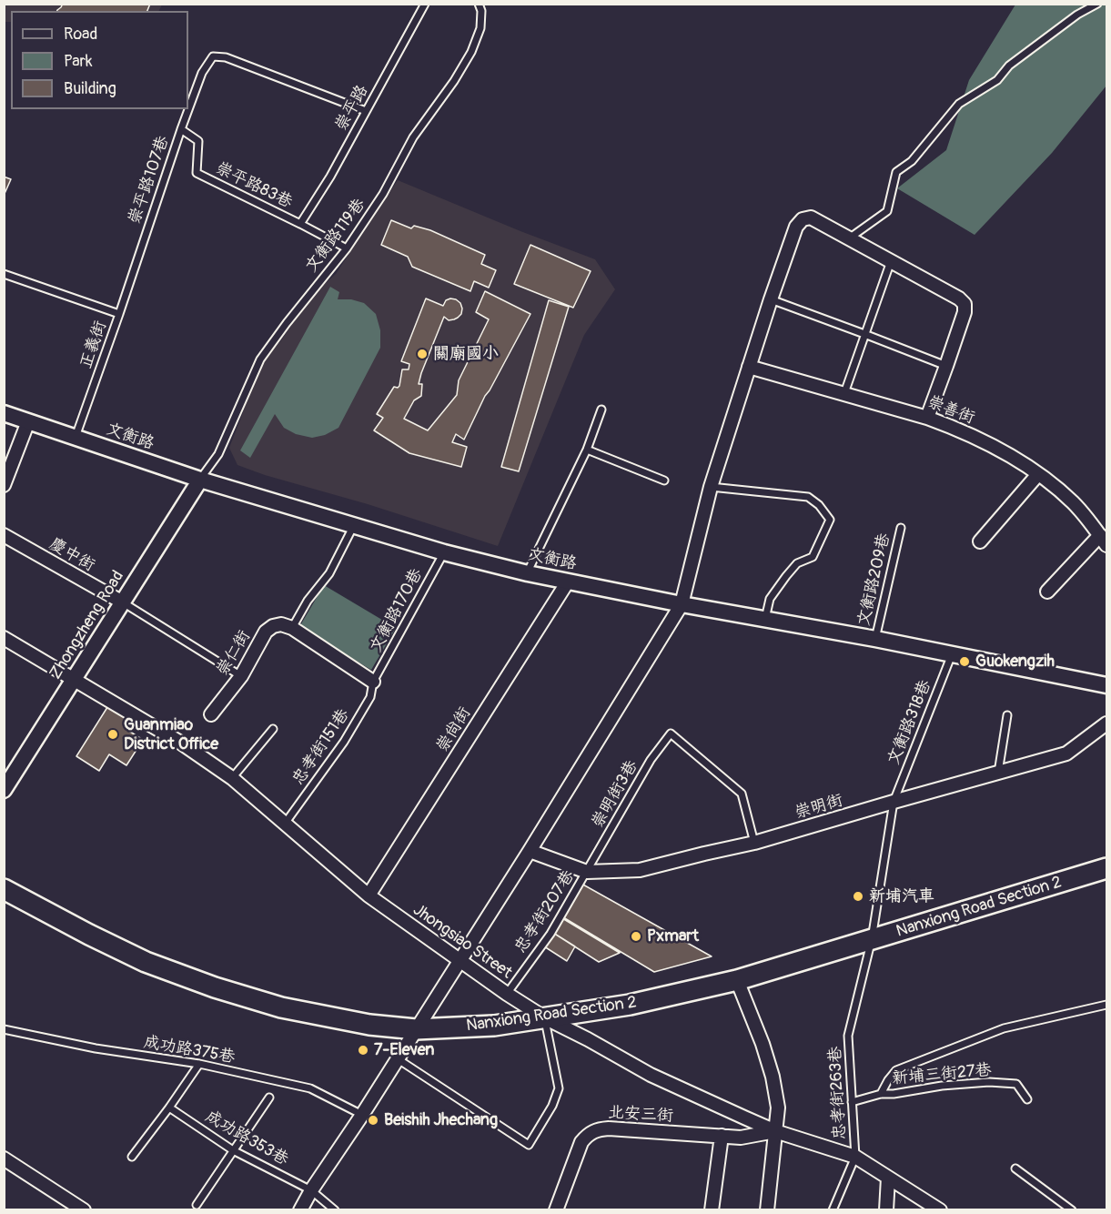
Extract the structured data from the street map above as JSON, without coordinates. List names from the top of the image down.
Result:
{
  "streets": {
    "main road": ["Nanxiong Road Section 2"],
    "street": [
      "崇善街",
      "文衡路",
      "慶中街",
      "Zhongzheng Road",
      "崇仁街",
      "崇尚街",
      "崇明街",
      "Jhongsiao Street",
      "北安三街"
    ],
    "lane": [
      "崇平路",
      "崇平路107巷",
      "崇平路83巷",
      "文衡路119巷",
      "正義街",
      "文衡路209巷",
      "文衡路170巷",
      "文衡路318巷",
      "忠孝街151巷",
      "崇明街3巷",
      "忠孝街207巷",
      "成功路375巷",
      "新埔三街27巷",
      "忠孝街263巷",
      "成功路353巷"
    ]
  },
  "crossings": [
    ["崇平路", "崇平路107巷"],
    ["崇平路", "崇平路83巷"],
    ["崇平路107巷", "崇平路83巷"],
    ["崇平路107巷", "正義街"],
    ["崇平路83巷", "文衡路119巷"],
    ["文衡路119巷", "文衡路"],
    ["文衡路119巷", "Zhongzheng Road"],
    ["正義街", "文衡路"],
    ["文衡路", "文衡路209巷"],
    ["文衡路", "文衡路170巷"],
    ["文衡路", "Zhongzheng Road"],
    ["文衡路", "文衡路318巷"],
    ["文衡路", "崇尚街"],
    ["慶中街", "Zhongzheng Road"],
    ["文衡路170巷", "忠孝街151巷"],
    ["Zhongzheng Road", "Jhongsiao Street"],
    ["文衡路318巷", "崇明街"],
    ["文衡路318巷", "Nanxiong Road Section 2"],
    ["文衡路318巷", "忠孝街263巷"],
    ["崇尚街", "Jhongsiao Street"],
    ["忠孝街151巷", "Jhongsiao Street"],
    ["崇明街3巷", "崇明街"],
    ["崇明街3巷", "忠孝街207巷"],
    ["崇明街", "忠孝街207巷"],
    ["Nanxiong Road Section 2", "Jhongsiao Street"],
    ["Nanxiong Road Section 2", "忠孝街263巷"],
    ["忠孝街207巷", "Jhongsiao Street"],
    ["Jhongsiao Street", "忠孝街263巷"],
    ["Jhongsiao Street", "北安三街"],
    ["新埔三街27巷", "忠孝街263巷"]
  ],
  "places": [
    "關廟國小",
    "Guokengzih",
    "Guanmiao District Office",
    "新埔汽車",
    "Pxmart",
    "7-Eleven",
    "Beishih Jhechang"
  ],
  "legend": ["Road", "Park", "Building"]
}
